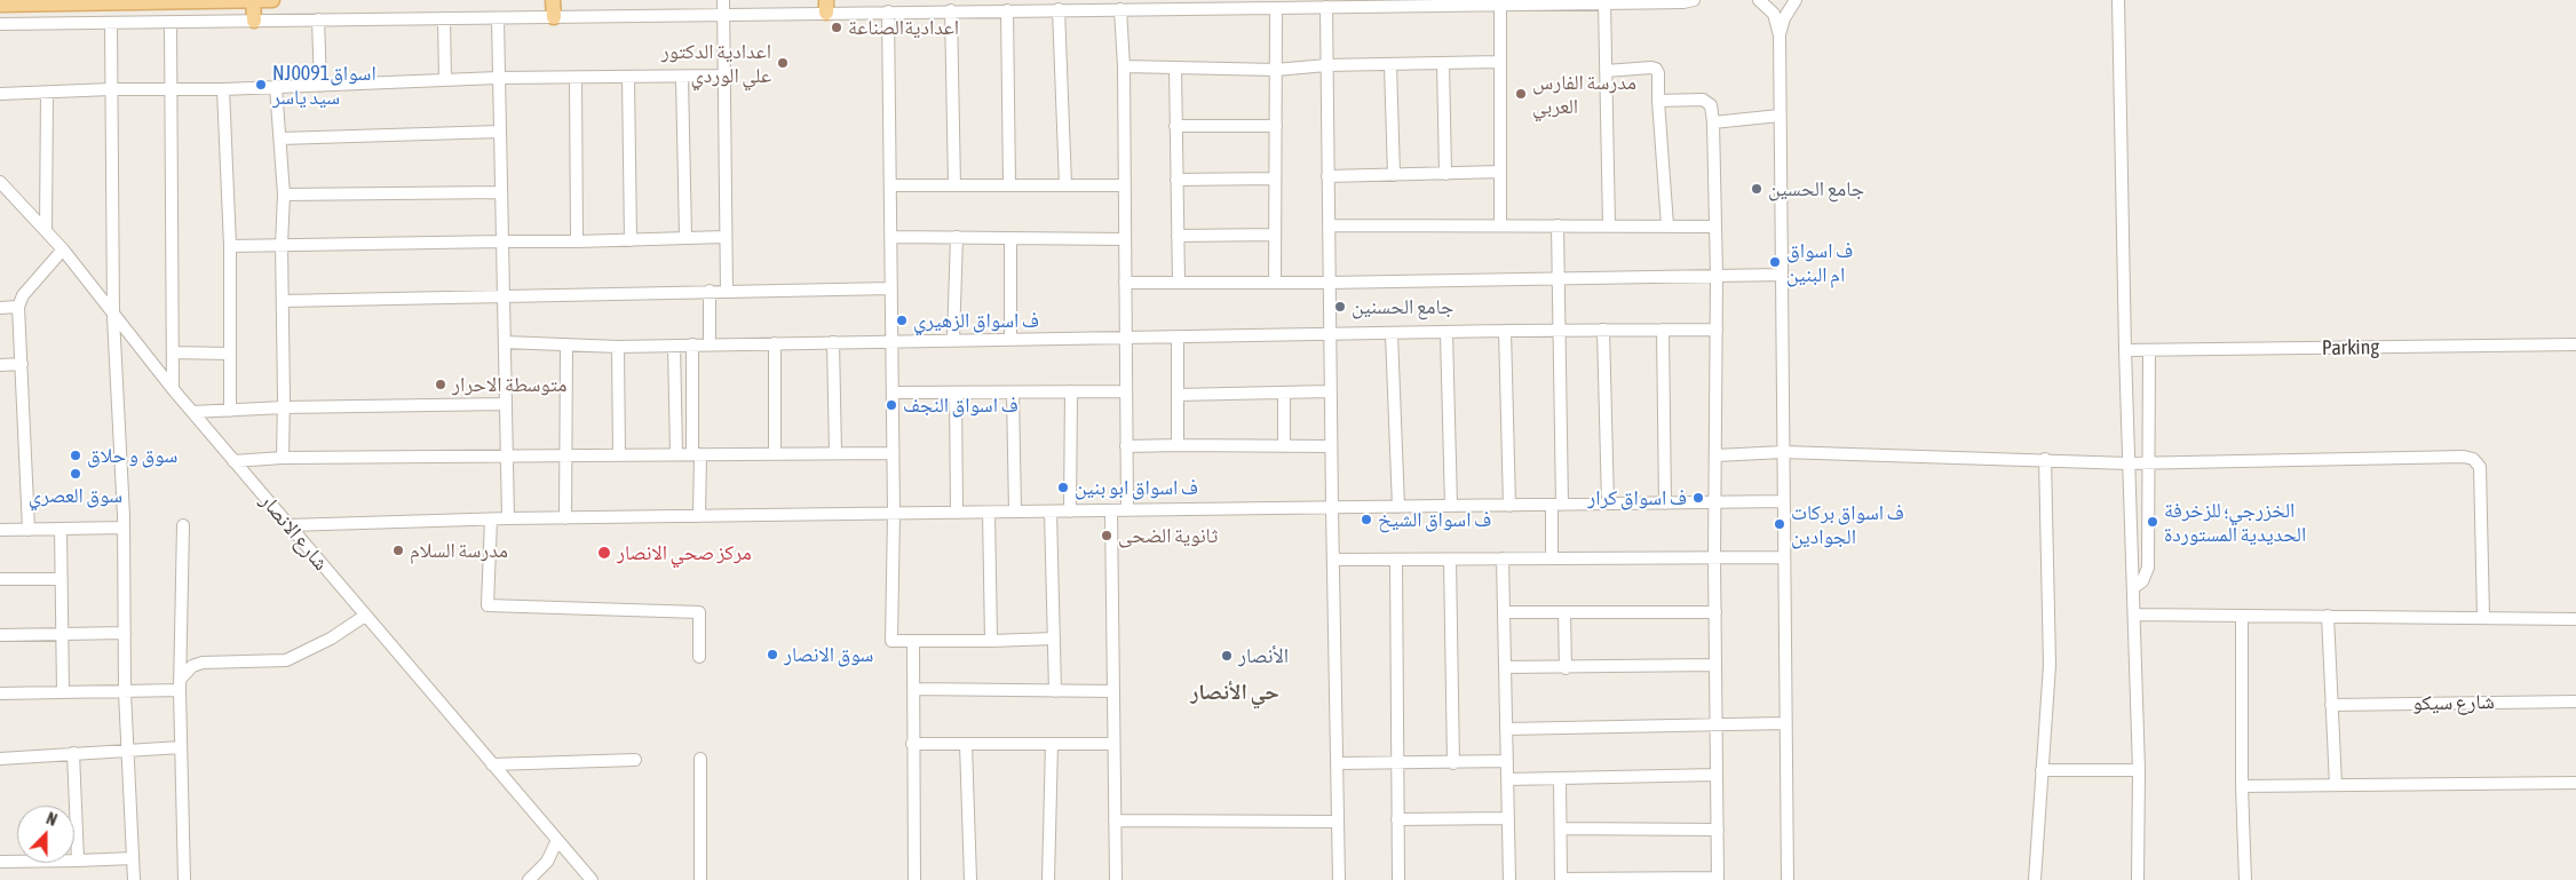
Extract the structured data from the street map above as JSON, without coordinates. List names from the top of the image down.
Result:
{
  "streets": {
    "street": ["Parking", "شارع الانصار", "شارع سيكو"]
  },
  "districts": ["حي الأنصار"],
  "places": [
    "اعداديةالصناعة",
    "اعدادية الدكتور علي الوردي",
    "NJ0091اسواق سيد ياسر",
    "مدرسة الفارس العربي",
    "جامع الحسين",
    "ف اسواق ام البنين",
    "جامع الحسنين",
    "ف اسواق الزهيري",
    "متوسطة الاحرار",
    "ف اسواق النجف",
    "سوق و حلاق",
    "سوق العصري",
    "ف اسواق ابو بنين",
    "ف اسواق كرار",
    "ف اسواق الشيخ",
    "الخزرجي؛ للزخرفة الحديدية المستوردة",
    "ف اسواق بركات الجوادين",
    "ثانوية الضحى",
    "مدرسة السلام",
    "مركز صحي الانصار",
    "سوق الانصار",
    "الأنصار"
  ],
  "north": "top"
}
